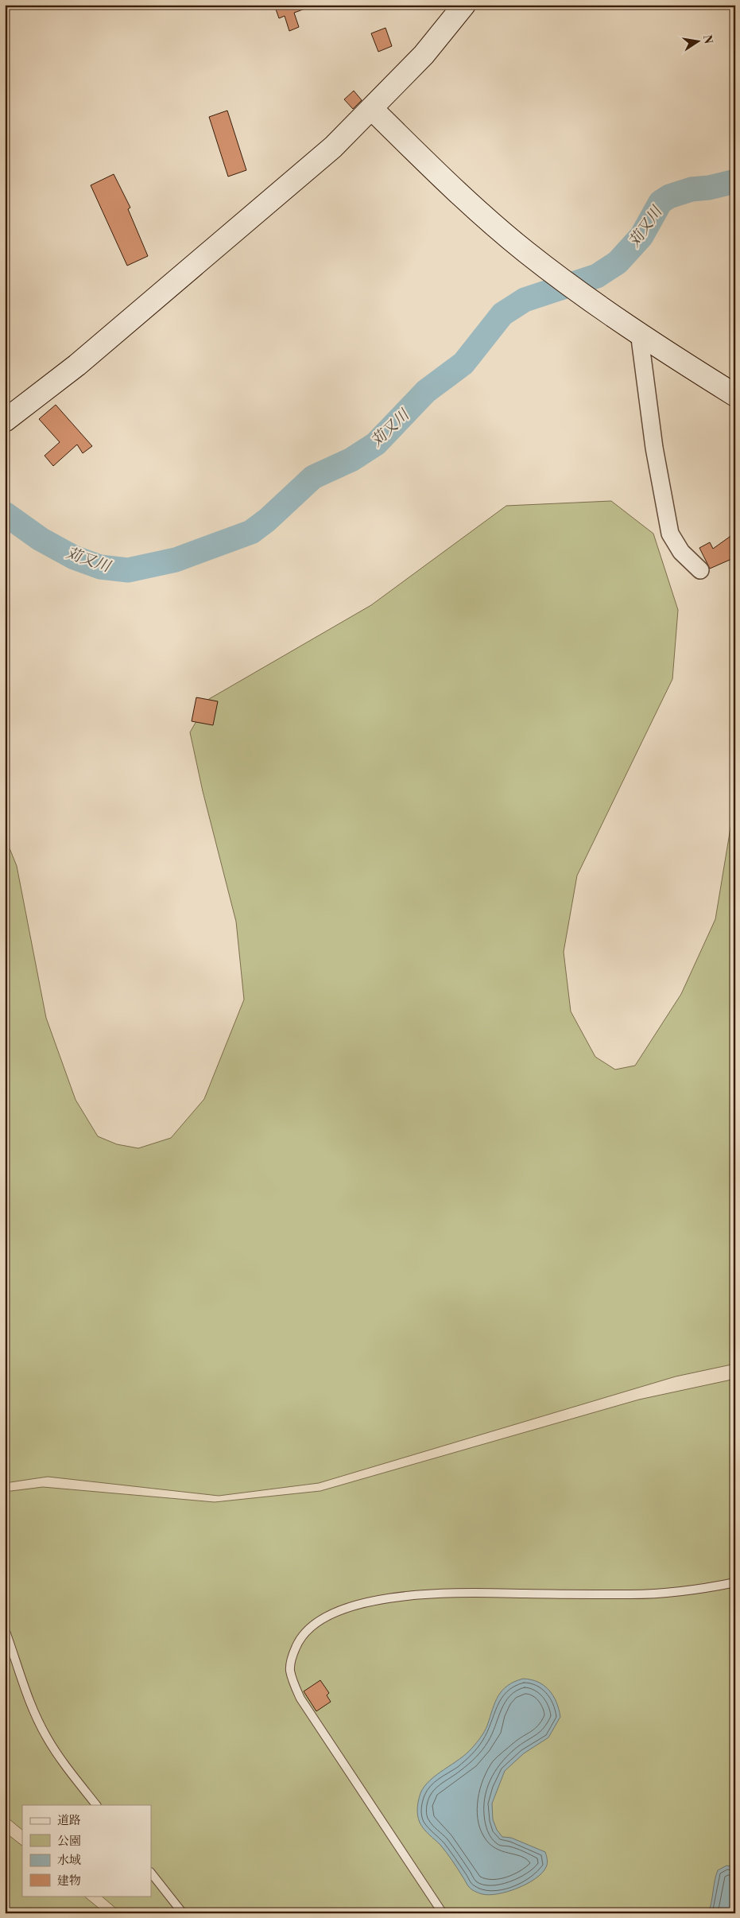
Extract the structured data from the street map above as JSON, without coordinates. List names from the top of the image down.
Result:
{
  "water": ["苅又川"],
  "legend": [
    "道路",
    "公園",
    "水域",
    "建物"
  ],
  "north": "right"
}
